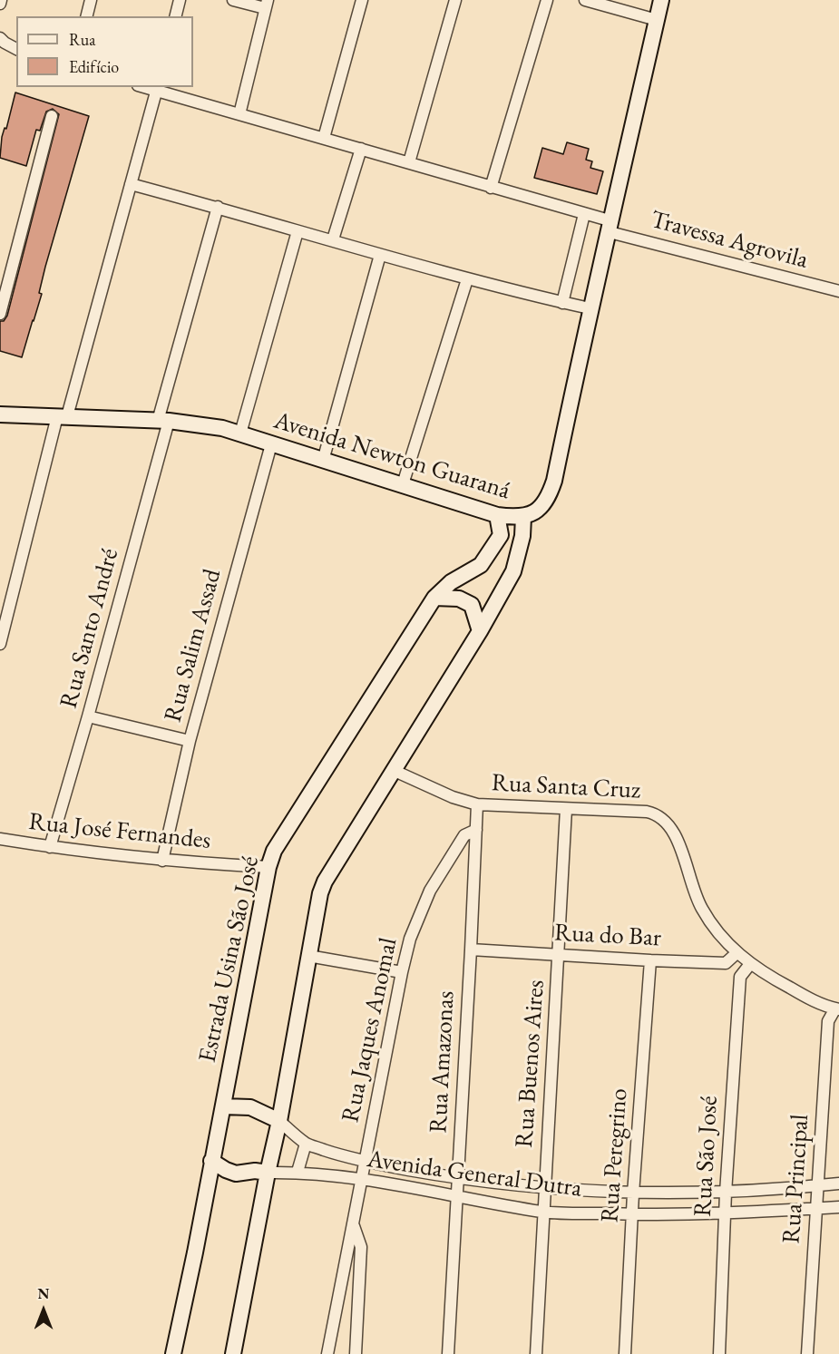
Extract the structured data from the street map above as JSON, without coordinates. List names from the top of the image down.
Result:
{
  "streets": {
    "main road": ["Avenida Newton Guaraná", "Estrada Usina São José"],
    "street": [
      "Travessa Agrovila",
      "Rua Santo André",
      "Rua Salim Assad",
      "Rua Santa Cruz",
      "Rua José Fernandes",
      "Rua do Bar",
      "Rua Jaques Anomal",
      "Rua Amazonas",
      "Rua Buenos Aires",
      "Rua Peregrino",
      "Rua São José",
      "Avenida General Dutra",
      "Rua Principal"
    ]
  },
  "crossings": [
    ["Travessa Agrovila", "Avenida Newton Guaraná"],
    ["Avenida Newton Guaraná", "Rua Santo André"],
    ["Avenida Newton Guaraná", "Rua Salim Assad"],
    ["Avenida Newton Guaraná", "Estrada Usina São José"],
    ["Rua Santo André", "Rua José Fernandes"],
    ["Rua Salim Assad", "Rua José Fernandes"],
    ["Rua Santa Cruz", "Rua do Bar"],
    ["Rua Santa Cruz", "Rua Amazonas"],
    ["Rua Santa Cruz", "Rua Buenos Aires"],
    ["Rua Santa Cruz", "Rua São José"],
    ["Rua Santa Cruz", "Rua Principal"],
    ["Rua José Fernandes", "Estrada Usina São José"],
    ["Rua do Bar", "Rua Amazonas"],
    ["Rua do Bar", "Rua Buenos Aires"],
    ["Rua do Bar", "Rua Peregrino"],
    ["Rua Jaques Anomal", "Rua Amazonas"],
    ["Rua Jaques Anomal", "Avenida General Dutra"],
    ["Rua Amazonas", "Avenida General Dutra"],
    ["Rua Buenos Aires", "Avenida General Dutra"],
    ["Rua Peregrino", "Avenida General Dutra"],
    ["Rua São José", "Avenida General Dutra"],
    ["Avenida General Dutra", "Rua Principal"]
  ],
  "legend": ["Rua", "Edifício"],
  "north": "top"
}
